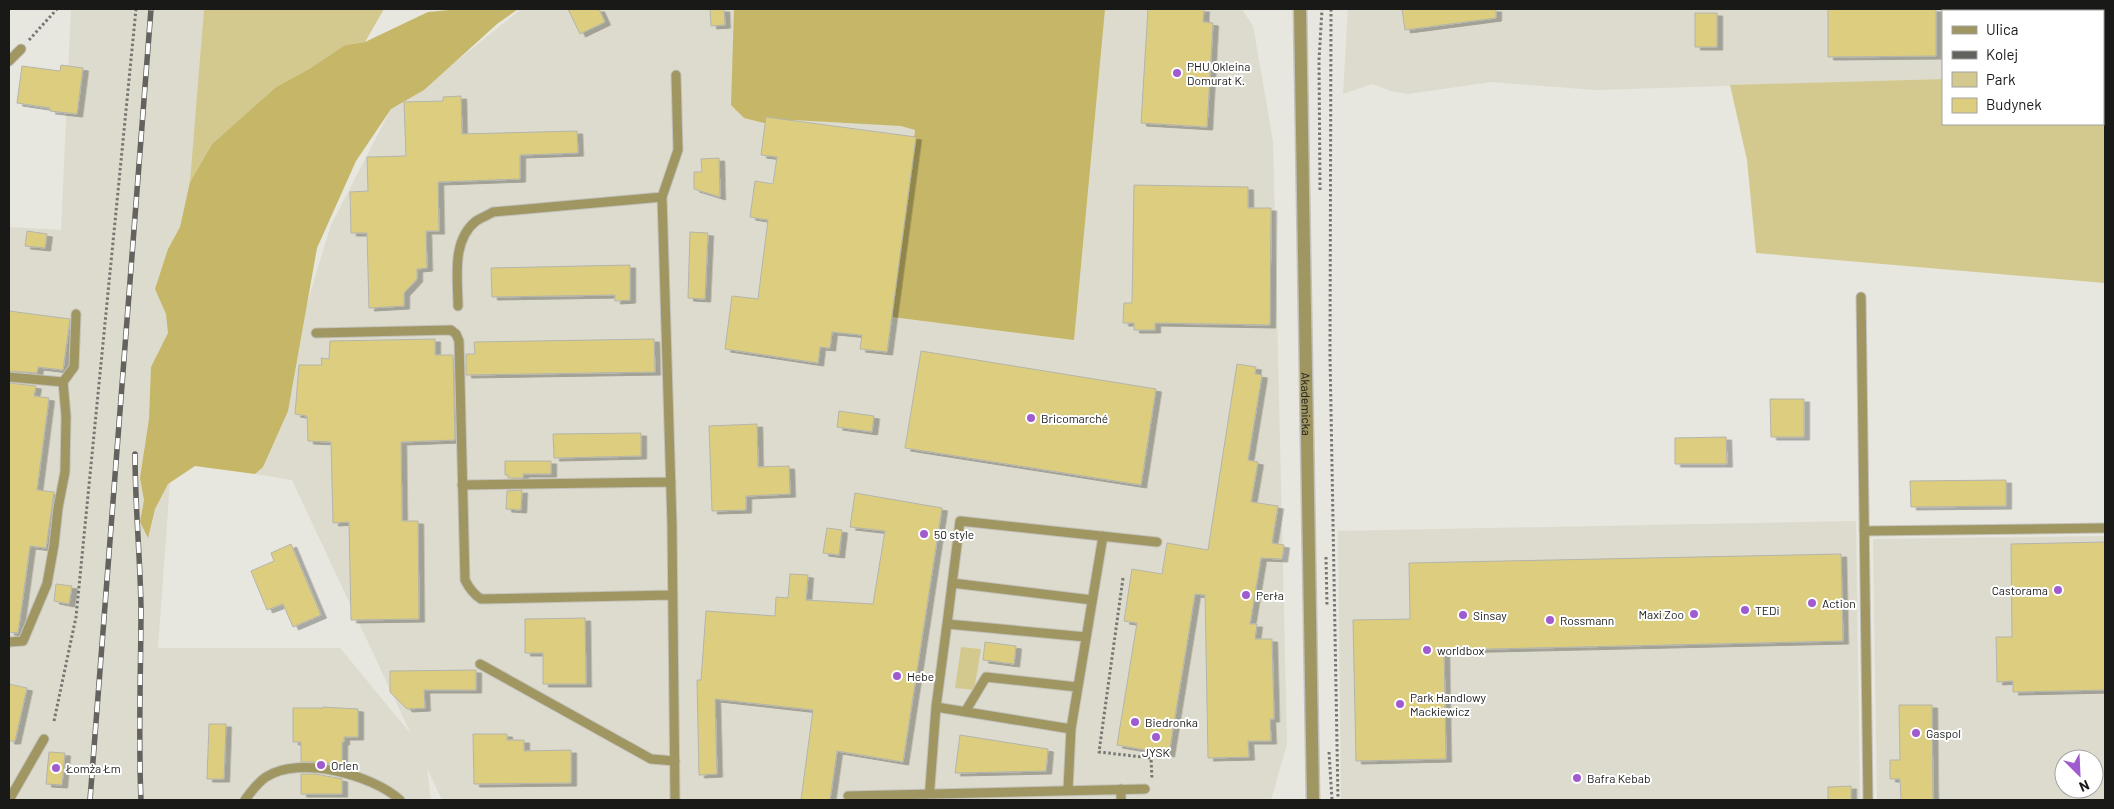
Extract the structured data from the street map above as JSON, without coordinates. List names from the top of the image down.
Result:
{
  "streets": {
    "street": ["Akademicka"]
  },
  "places": [
    "PHU Okleina Domurat K.",
    "Bricomarché",
    "50 style",
    "Castorama",
    "Perła",
    "Action",
    "TEDi",
    "Maxi Zoo",
    "Sinsay",
    "Rossmann",
    "worldbox",
    "Hebe",
    "Park Handlowy Mackiewicz",
    "Biedronka",
    "Gaspol",
    "JYSK",
    "Orlen",
    "Łomża Łm",
    "Bafra Kebab"
  ],
  "legend": [
    "Ulica",
    "Kolej",
    "Park",
    "Budynek"
  ],
  "north": "bottom right"
}
